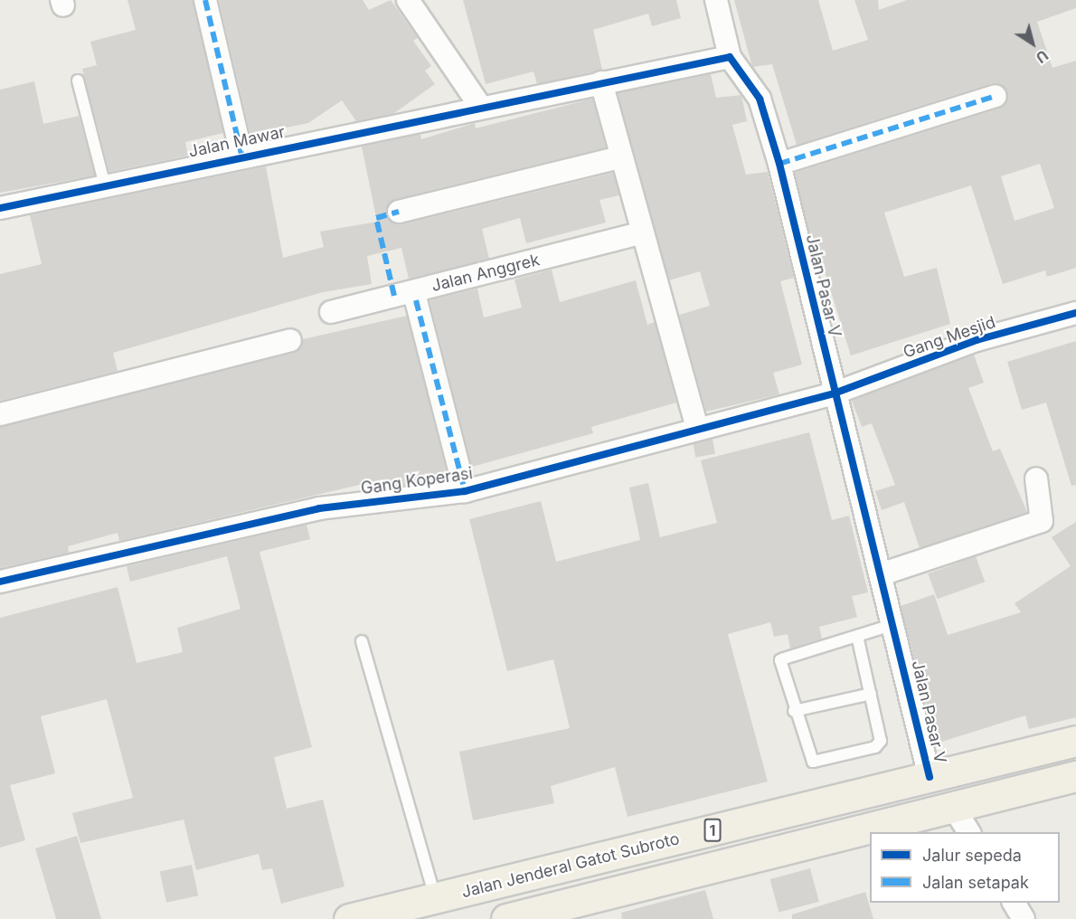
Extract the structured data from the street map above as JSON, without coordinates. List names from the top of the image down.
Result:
{
  "streets": {
    "highway": ["1", "Jalan Jenderal Gatot Subroto"],
    "street": [
      "Jalan Mawar",
      "Jalan Anggrek",
      "Jalan Pasar V",
      "Gang Mesjid",
      "Gang Koperasi"
    ]
  },
  "crossings": [
    ["Jalan Pasar V", "Gang Mesjid"],
    ["Jalan Pasar V", "Gang Koperasi"],
    ["Jalan Pasar V", "Jalan Jenderal Gatot Subroto"],
    ["Gang Mesjid", "Gang Koperasi"]
  ],
  "legend": ["Jalur sepeda", "Jalan setapak"],
  "north": "bottom right"
}
